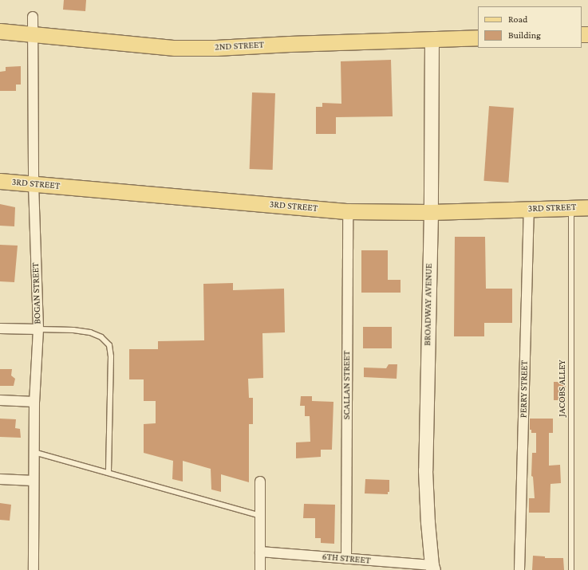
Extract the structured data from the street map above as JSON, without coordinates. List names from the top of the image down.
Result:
{
  "streets": {
    "main road": ["2ND STREET", "3RD STREET", "BROADWAY AVENUE"],
    "street": [
      "BOGAN STREET",
      "SCALLAN STREET",
      "PERRY STREET",
      "6TH STREET"
    ],
    "lane": ["JACOBS ALLEY"]
  },
  "crossings": [
    ["2ND STREET", "BOGAN STREET"],
    ["2ND STREET", "BROADWAY AVENUE"],
    ["3RD STREET", "BOGAN STREET"],
    ["3RD STREET", "BROADWAY AVENUE"],
    ["3RD STREET", "SCALLAN STREET"],
    ["3RD STREET", "JACOBS ALLEY"],
    ["3RD STREET", "PERRY STREET"],
    ["BROADWAY AVENUE", "6TH STREET"],
    ["SCALLAN STREET", "6TH STREET"]
  ],
  "legend": ["Road", "Building"]
}
